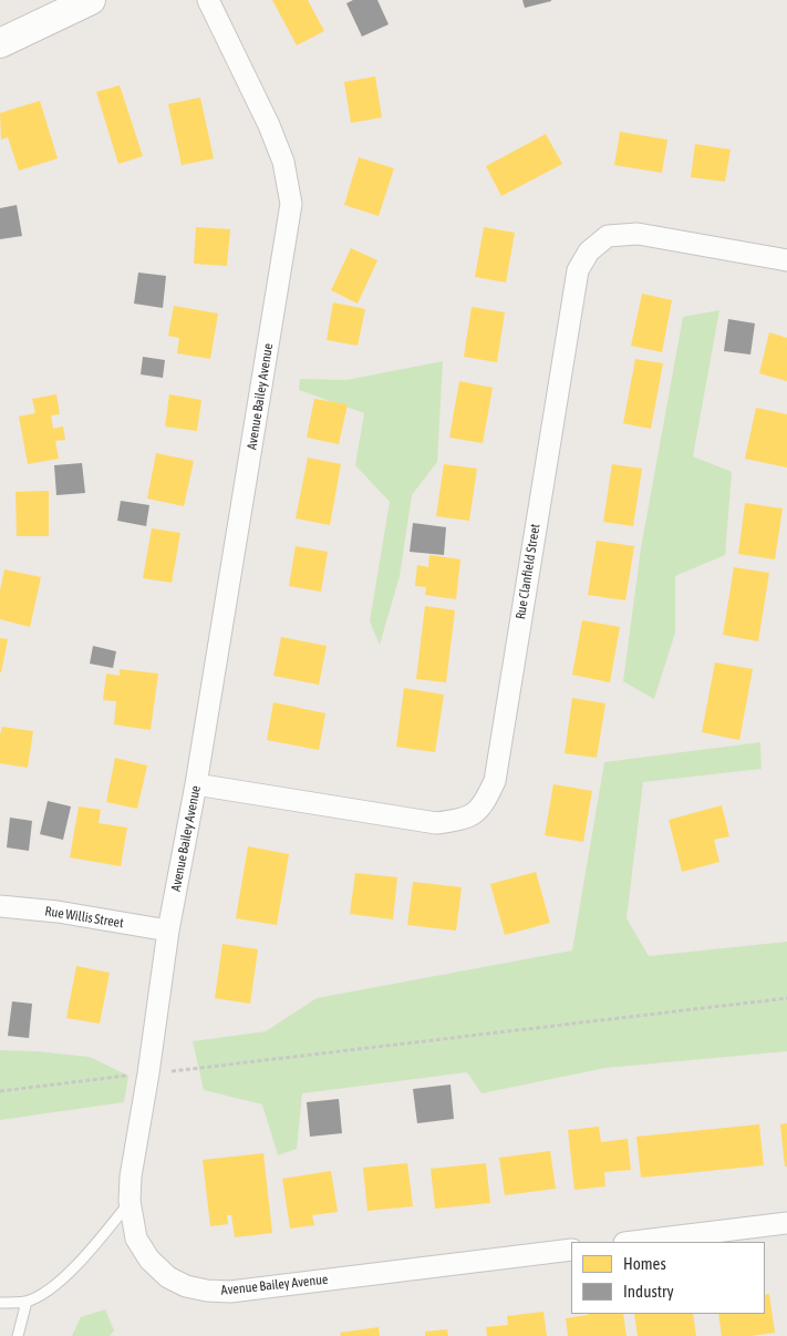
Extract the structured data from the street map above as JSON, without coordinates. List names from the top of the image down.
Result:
{
  "streets": {
    "street": ["Avenue Bailey Avenue", "Rue Clanfield Street", "Rue Willis Street"]
  },
  "crossings": [
    ["Avenue Bailey Avenue", "Rue Clanfield Street"],
    ["Avenue Bailey Avenue", "Rue Willis Street"]
  ],
  "legend": ["Homes", "Industry"]
}
